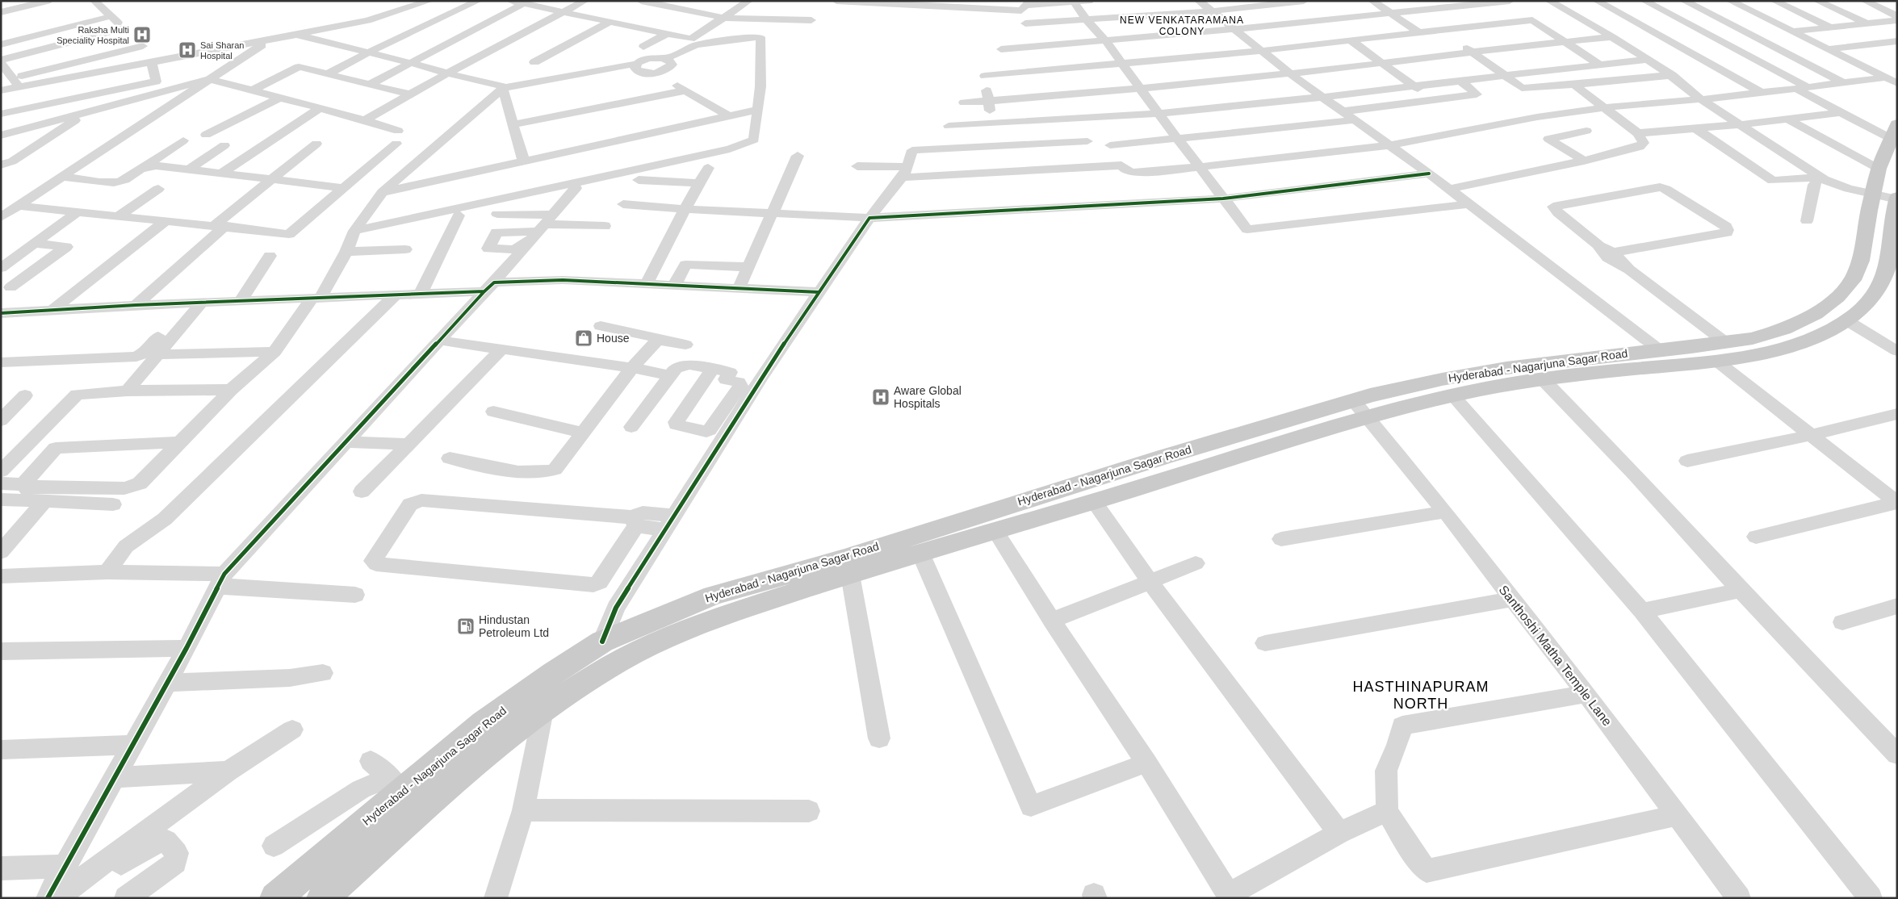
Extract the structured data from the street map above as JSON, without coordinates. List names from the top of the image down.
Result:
{
  "streets": {
    "main road": ["Hyderabad - Nagarjuna Sagar Road"],
    "street": ["Santhoshi Matha Temple Lane"]
  },
  "crossings": [
    ["Hyderabad - Nagarjuna Sagar Road", "Santhoshi Matha Temple Lane"]
  ],
  "districts": ["NEW VENKATARAMANA COLONY", "HASTHINAPURAM NORTH"],
  "places": {
    "hospital": ["Raksha Multi Speciality Hospital", "Sai Sharan Hospital", "Aware Global Hospitals"],
    "shop": ["House"],
    "fuel station": ["Hindustan Petroleum Ltd"]
  }
}
